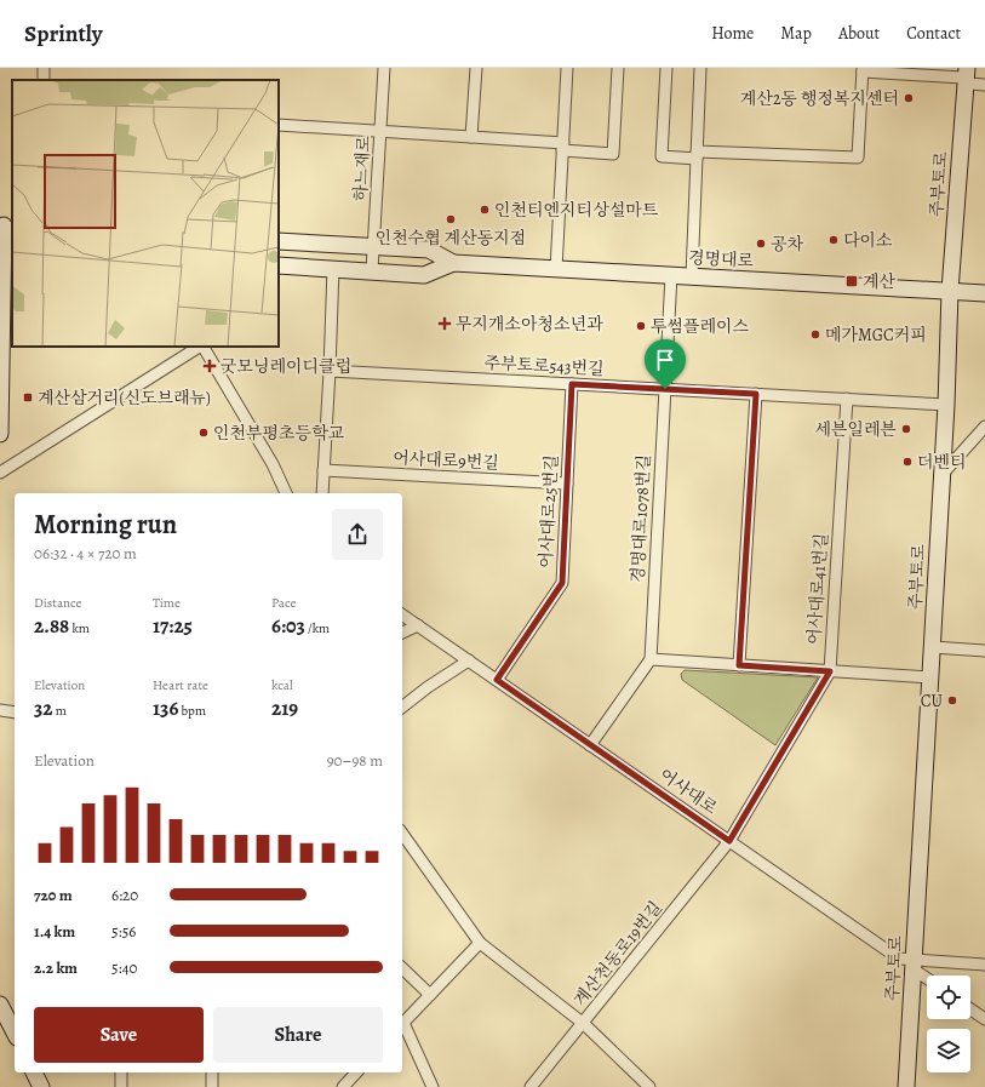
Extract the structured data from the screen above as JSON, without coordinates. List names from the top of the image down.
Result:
{
  "streets": {
    "main road": ["주부토로", "경명대로"],
    "street": [
      "하느재로",
      "주부토로543번길",
      "어사대로9번길",
      "어사대로25번길",
      "경명대로1078번길",
      "어사대로41번길",
      "어사대로",
      "계산천동로19번길"
    ]
  },
  "crossings": [
    ["하느재로", "경명대로"],
    ["주부토로", "경명대로"],
    ["주부토로", "주부토로543번길"],
    ["주부토로", "어사대로"],
    ["경명대로", "경명대로1078번길"],
    ["주부토로543번길", "어사대로25번길"],
    ["주부토로543번길", "경명대로1078번길"],
    ["주부토로543번길", "어사대로41번길"],
    ["어사대로9번길", "어사대로25번길"],
    ["어사대로25번길", "어사대로"],
    ["어사대로41번길", "어사대로"],
    ["어사대로41번길", "계산천동로19번길"],
    ["어사대로", "계산천동로19번길"]
  ],
  "places": {
    "other": [
      "계산2동 행정복지센터",
      "인천티엔지티상설마트",
      "인천수협 계산동지점",
      "다이소",
      "공차",
      "투썸플레이스",
      "메가MGC커피",
      "세븐일레븐",
      "인천부평초등학교",
      "더벤티",
      "CU"
    ],
    "transit": ["계산", "계산삼거리(신도브래뉴)"],
    "health": ["무지개소아청소년과", "굿모닝레이디클럽"]
  },
  "page": {
    "header": "Sprintly",
    "nav": [
      "Home",
      "Map",
      "About",
      "Contact"
    ],
    "heading": ["Morning run", "06:32 · 4 × 720 m"],
    "stats": [
      ["Distance", "2.88 km"],
      ["Time", "17:25"],
      ["Pace", "6:03 /km"],
      ["Elevation", "32 m"],
      ["Heart rate", "136 bpm"],
      ["kcal", "219"]
    ],
    "chart": ["Elevation", "90–98 m"],
    "list": [
      {
        "name": "720 m",
        "note": "6:20"
      },
      {
        "name": "1.4 km",
        "note": "5:56"
      },
      {
        "name": "2.2 km",
        "note": "5:40"
      }
    ],
    "buttons": ["Save", "Share"]
  }
}
